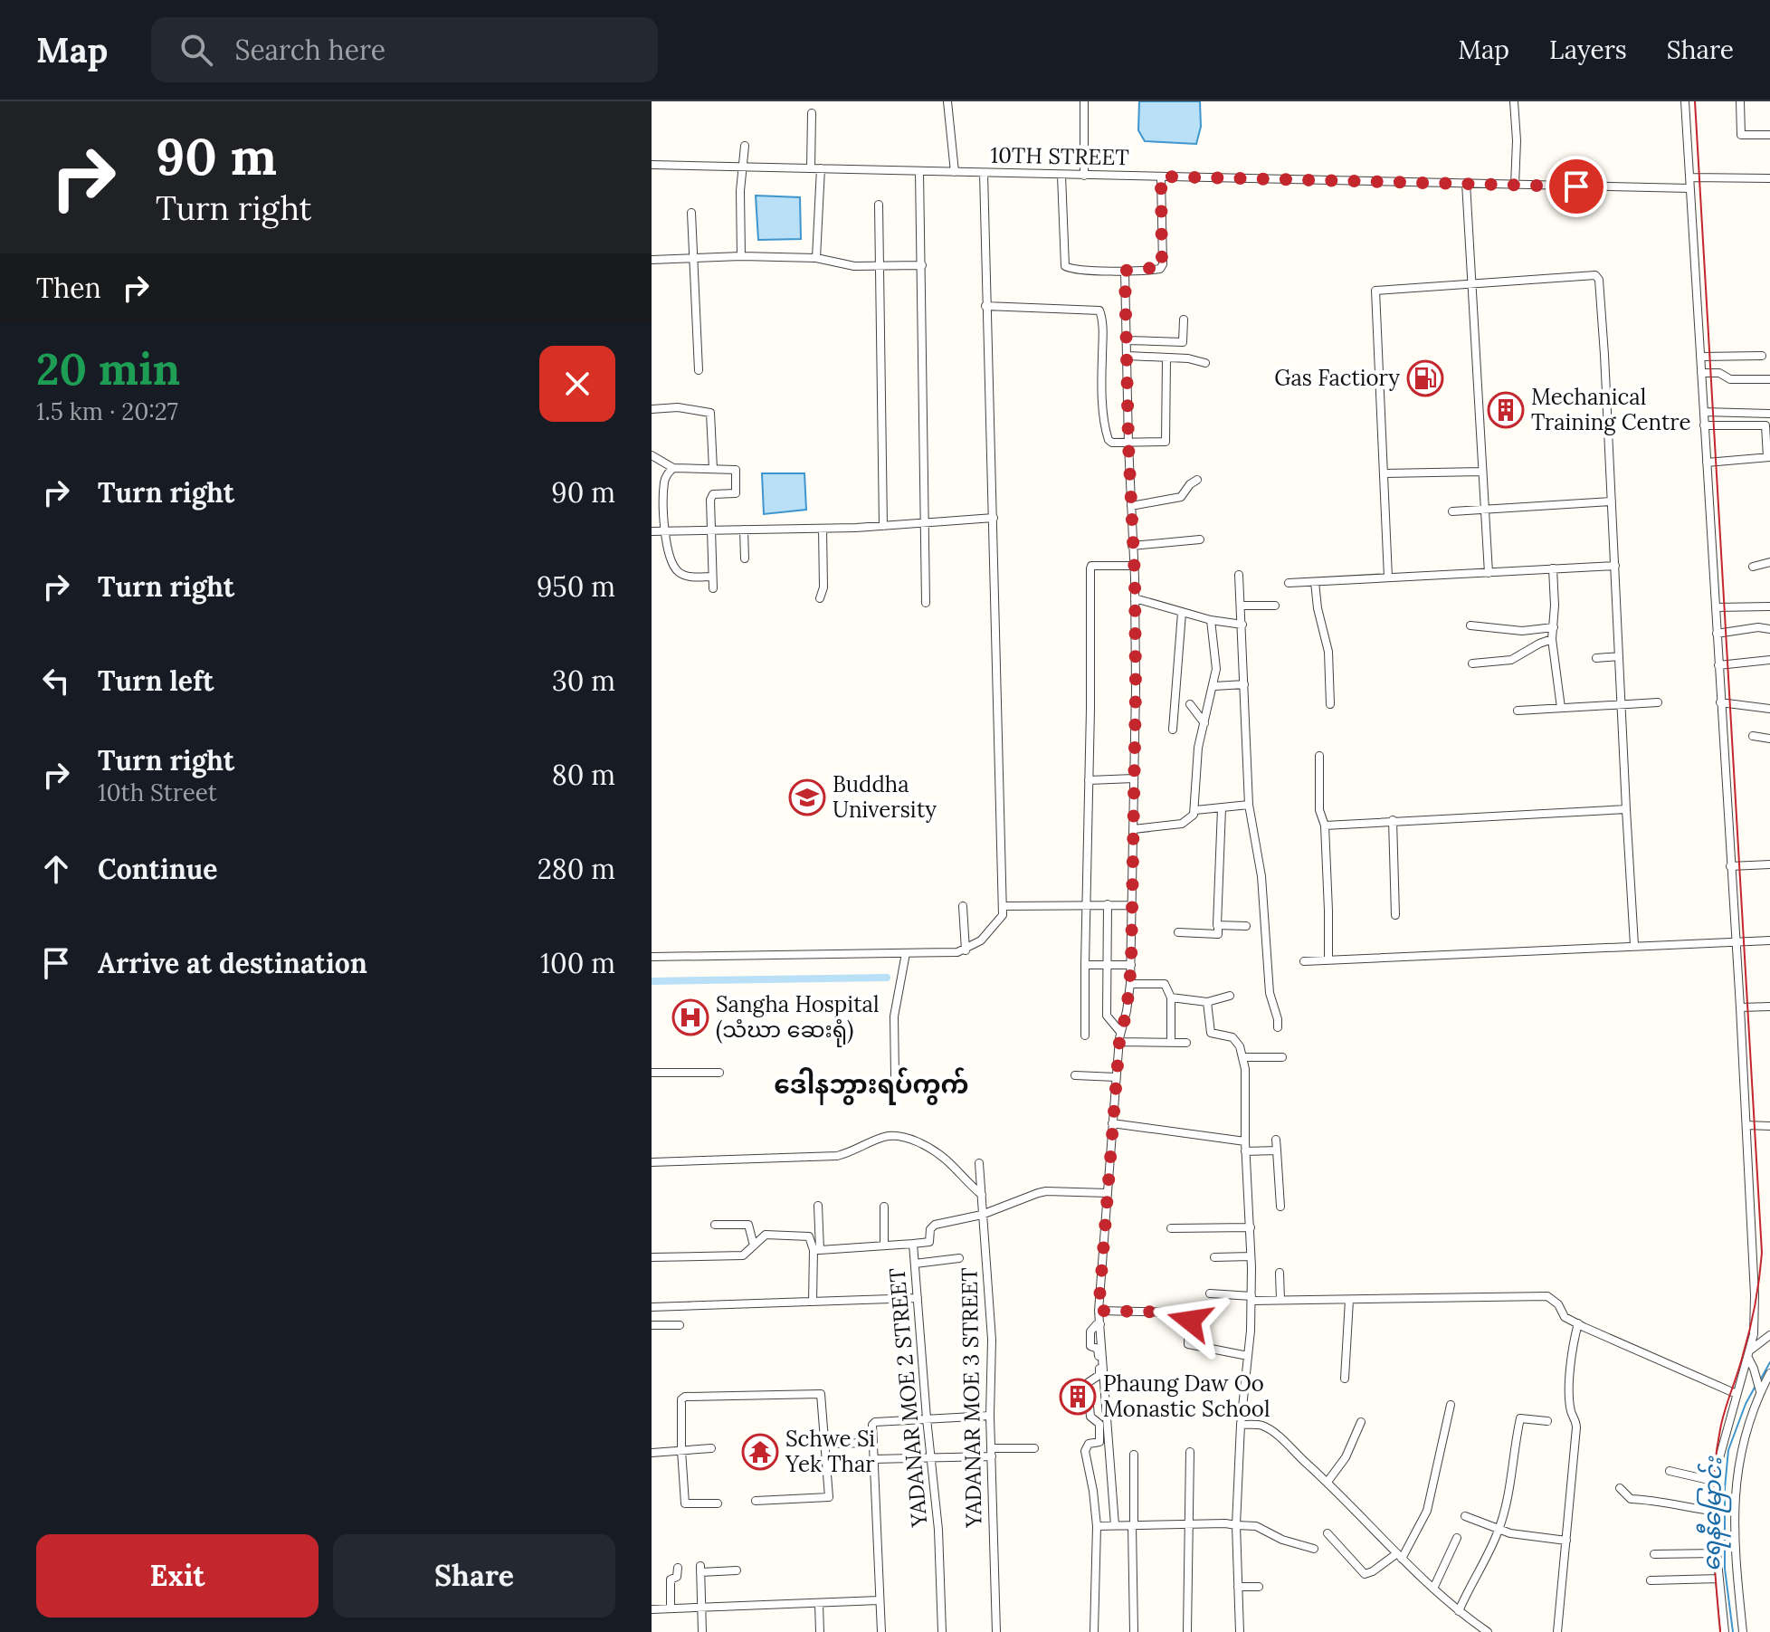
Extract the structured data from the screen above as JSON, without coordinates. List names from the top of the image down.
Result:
{
  "streets": {
    "street": ["10TH STREET", "YADANAR MOE 2 STREET", "YADANAR MOE 3 STREET"]
  },
  "crossings": [
    ["YADANAR MOE 2 STREET", "YADANAR MOE 3 STREET"]
  ],
  "districts": ["ဒေါနဘွားရပ်ကွက်"],
  "water": ["ရေနီမြောင်း"],
  "places": {
    "fuel station": ["Gas Factiory"],
    "building": ["Mechanical Training Centre", "Phaung Daw Oo Monastic School"],
    "school or university": ["Buddha University"],
    "hospital": ["Sangha Hospital (သံဃာ ဆေးရုံ)"],
    "temple": ["Schwe Si Yek Thar"]
  },
  "page": {
    "header": "Map",
    "search": "Search here",
    "nav": ["Map", "Layers", "Share"],
    "turn": ["90 m", "Turn right"],
    "then": "Then",
    "heading": ["20 min", "1.5 km · 20:27"],
    "list": [
      {
        "name": "Turn right",
        "value": "90 m"
      },
      {
        "name": "Turn right",
        "value": "950 m"
      },
      {
        "name": "Turn left",
        "value": "30 m"
      },
      {
        "name": "Turn right",
        "note": "10th Street",
        "value": "80 m"
      },
      {
        "name": "Continue",
        "value": "280 m"
      },
      {
        "name": "Arrive at destination",
        "value": "100 m"
      }
    ],
    "buttons": ["Exit", "Share"]
  }
}
